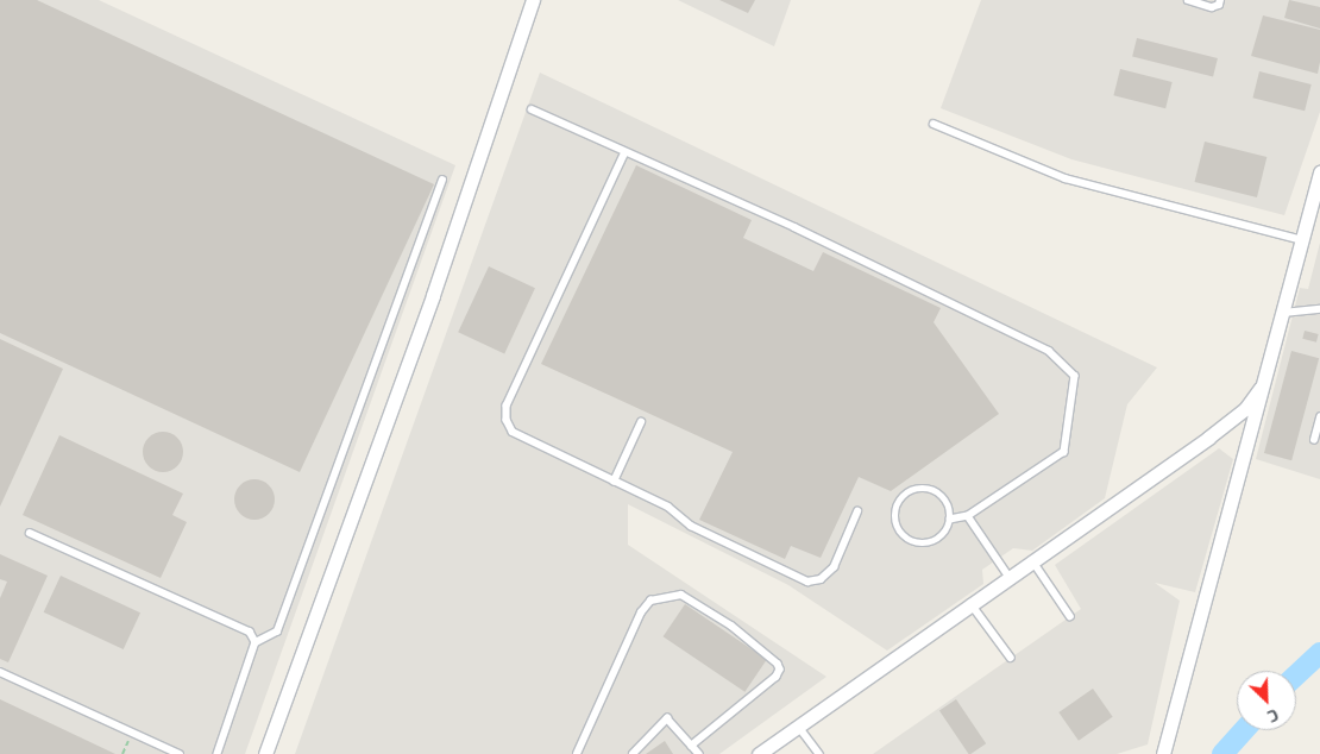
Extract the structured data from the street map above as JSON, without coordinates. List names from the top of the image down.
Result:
{
  "north": "bottom right"
}
